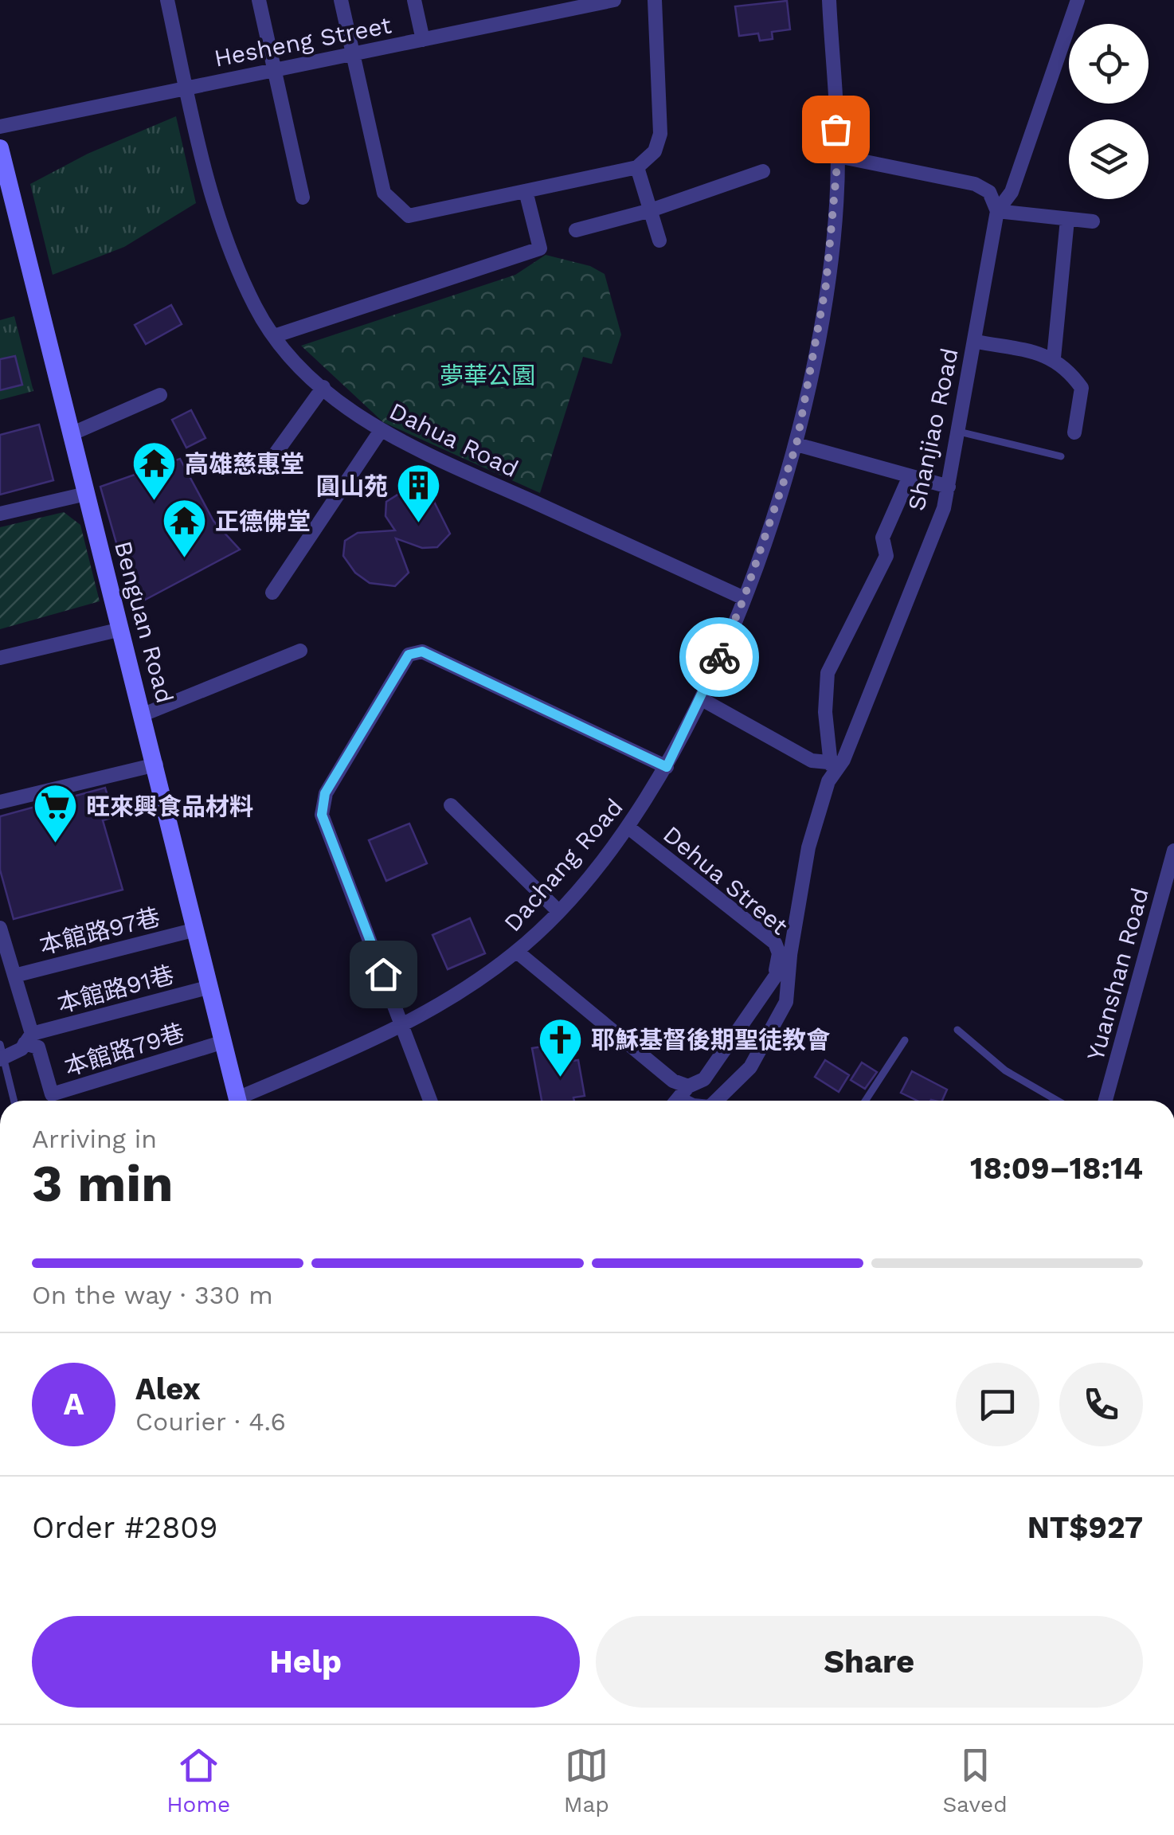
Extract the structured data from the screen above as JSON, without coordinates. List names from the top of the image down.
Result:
{
  "streets": {
    "street": [
      "Hesheng Street",
      "Shanjiao Road",
      "Dahua Road",
      "Benguan Road",
      "Dachang Road",
      "Dehua Street",
      "本館路97巷",
      "Yuanshan Road",
      "本館路91巷",
      "本館路79巷"
    ]
  },
  "crossings": [
    ["Hesheng Street", "Dahua Road"],
    ["Dahua Road", "Dachang Road"],
    ["Benguan Road", "本館路97巷"],
    ["Benguan Road", "本館路91巷"],
    ["Benguan Road", "本館路79巷"],
    ["Dachang Road", "Dehua Street"],
    ["本館路91巷", "本館路79巷"]
  ],
  "parks": ["夢華公園"],
  "places": {
    "temple": ["高雄慈惠堂", "正德佛堂"],
    "building": ["圓山苑"],
    "supermarket": ["旺來興食品材料"],
    "church": ["耶穌基督後期聖徒教會"]
  },
  "page": {
    "heading": ["3 min", "Arriving in", "18:09–18:14"],
    "panel": [
      "Alex",
      "Courier · 4.6",
      "Order #2809",
      "NT$927"
    ],
    "bar": "On the way · 330 m",
    "round": "A",
    "buttons": ["Help", "Share"],
    "tabs": ["Home", "Map", "Saved"]
  }
}
